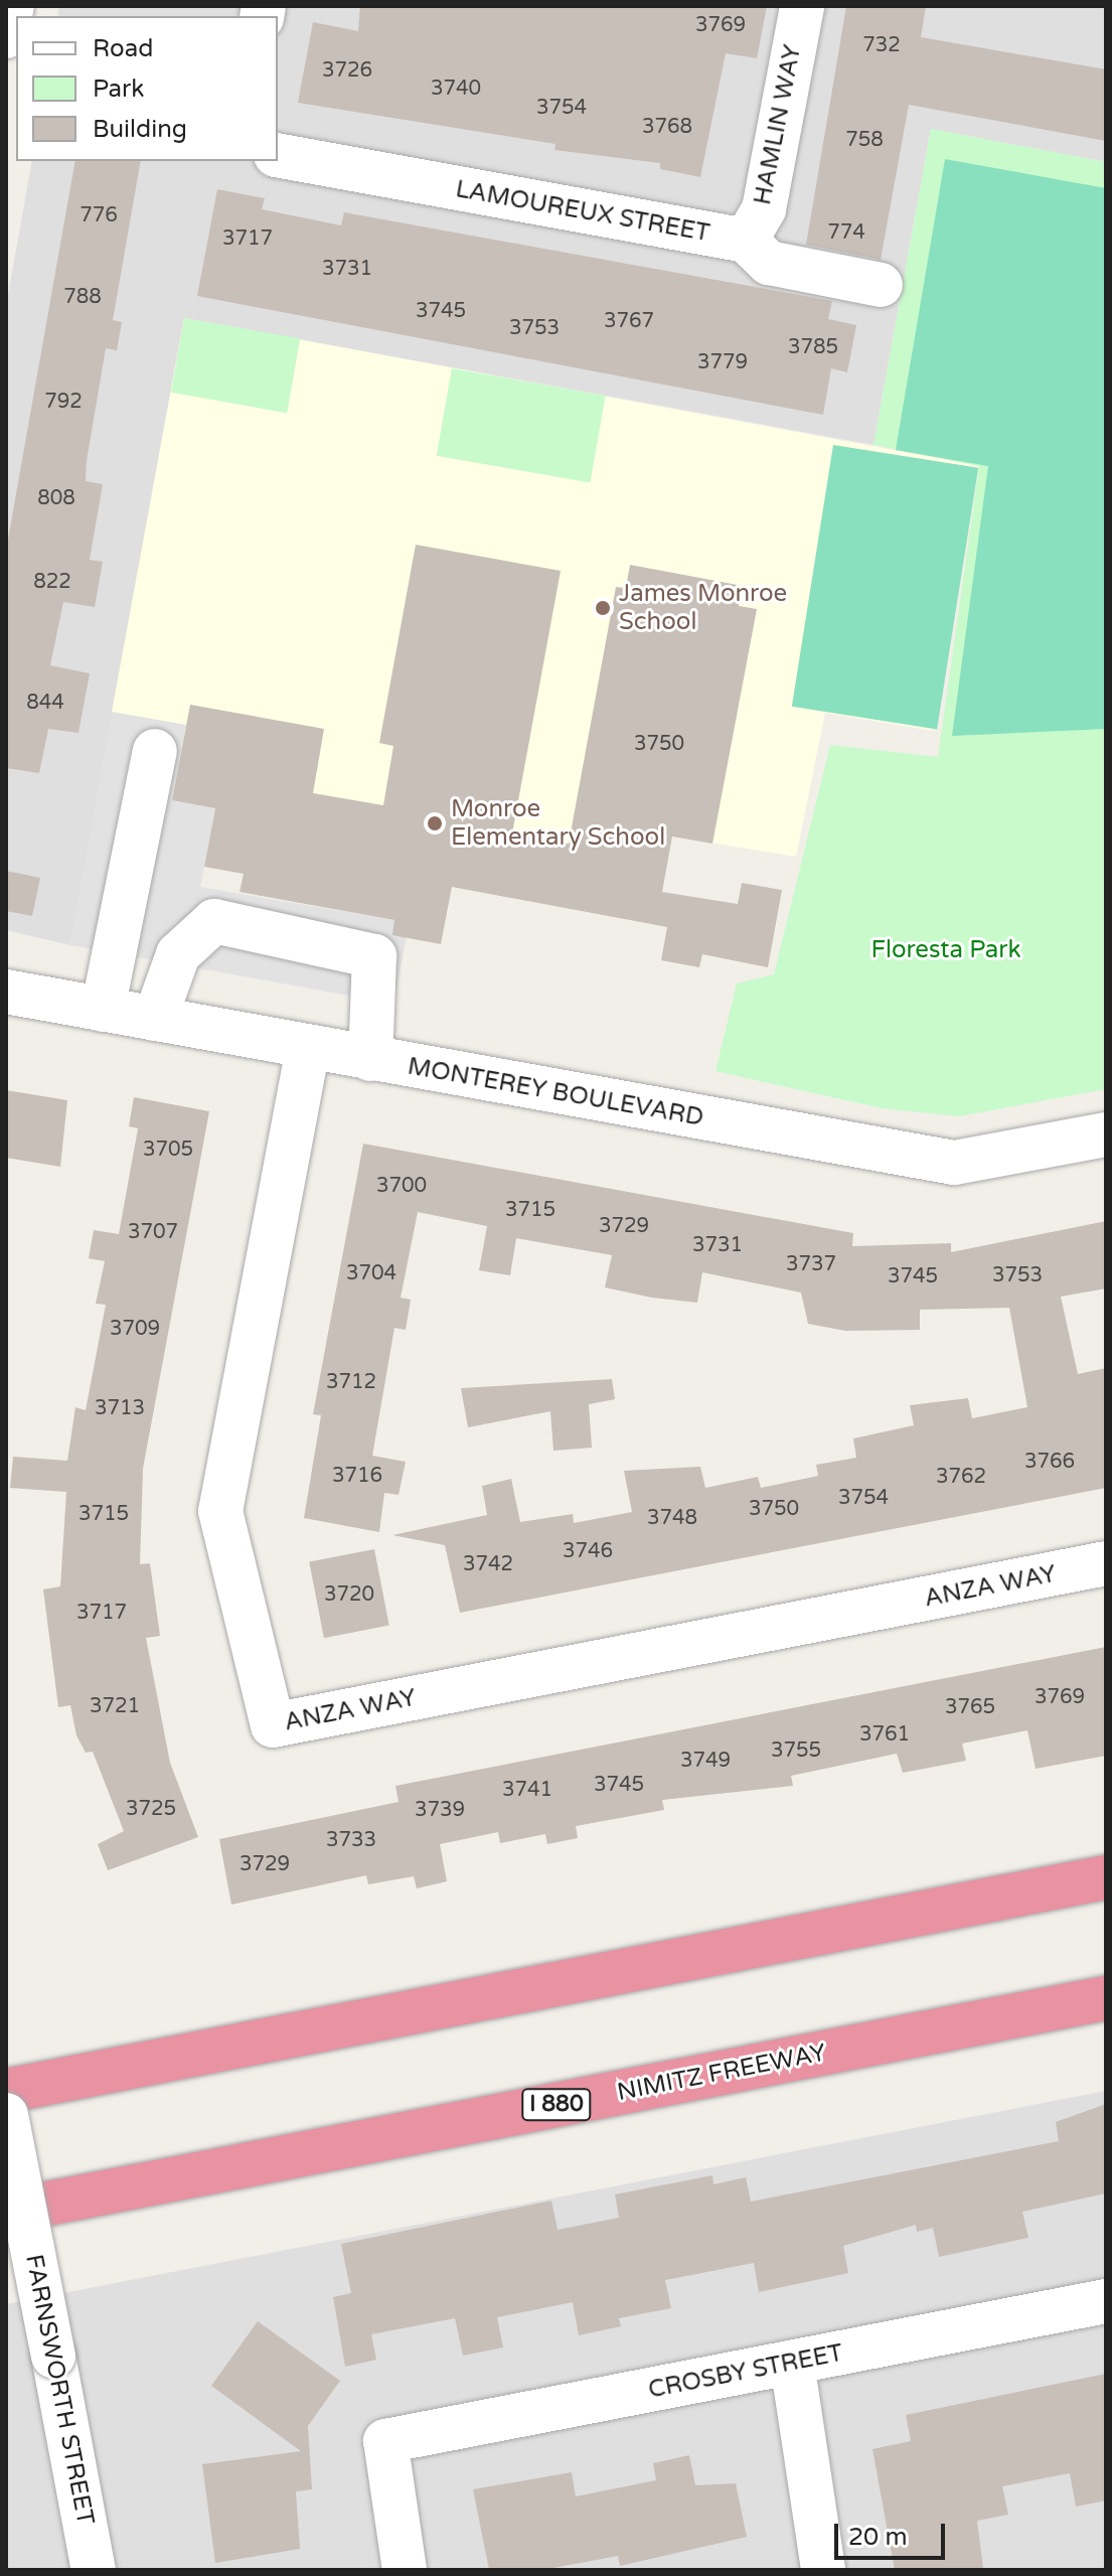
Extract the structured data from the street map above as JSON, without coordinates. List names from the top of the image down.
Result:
{
  "streets": {
    "highway": ["NIMITZ FREEWAY", "I 880"],
    "street": [
      "HAMLIN WAY",
      "LAMOUREUX STREET",
      "MONTEREY BOULEVARD",
      "ANZA WAY",
      "CROSBY STREET",
      "FARNSWORTH STREET"
    ]
  },
  "crossings": [
    ["HAMLIN WAY", "LAMOUREUX STREET"],
    ["MONTEREY BOULEVARD", "ANZA WAY"]
  ],
  "parks": ["Floresta Park"],
  "places": ["James Monroe School", "Monroe Elementary School"],
  "house_numbers": [
    "3769",
    "732",
    "3726",
    "3740",
    "3754",
    "3768",
    "758",
    "776",
    "774",
    "3717",
    "3731",
    "788",
    "3745",
    "3767",
    "3753",
    "3785",
    "3779",
    "792",
    "808",
    "822",
    "844",
    "3750",
    "3705",
    "3700",
    "3715",
    "3729",
    "3707",
    "3731",
    "3737",
    "3704",
    "3753",
    "3745",
    "3709",
    "3712",
    "3713",
    "3766",
    "3716",
    "3762",
    "3754",
    "3750",
    "3715",
    "3748",
    "3746",
    "3742",
    "3720",
    "3717",
    "3769",
    "3721",
    "3765",
    "3761",
    "3755",
    "3749",
    "3745",
    "3741",
    "3725",
    "3739",
    "3733",
    "3729"
  ],
  "legend": ["Road", "Park", "Building"],
  "scale_bar": "20 m"
}
